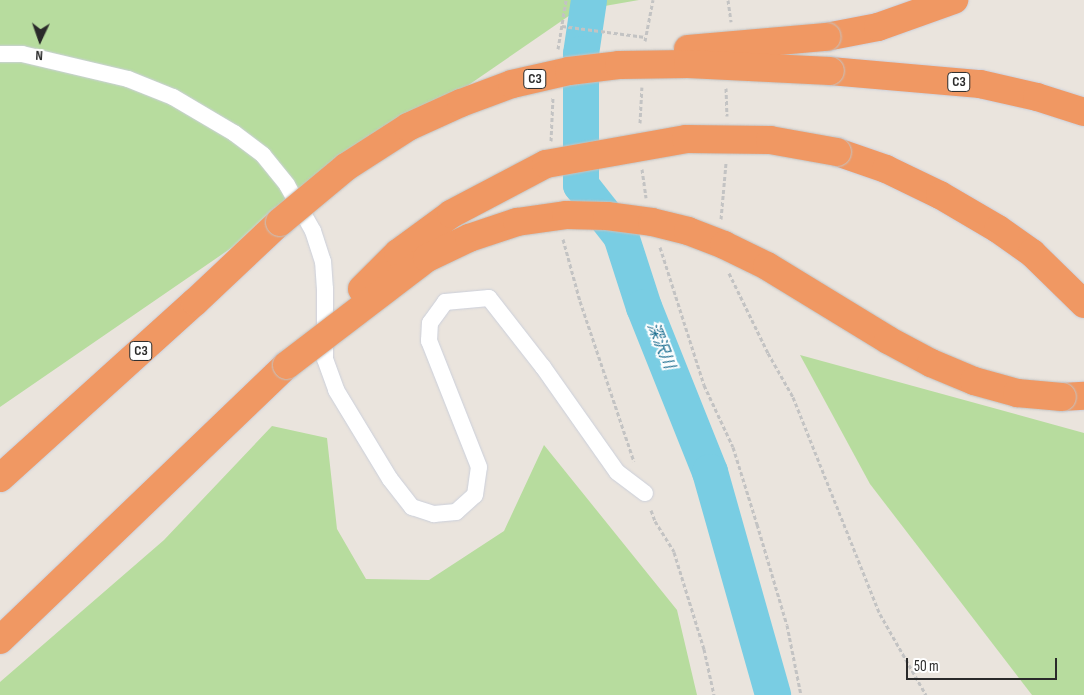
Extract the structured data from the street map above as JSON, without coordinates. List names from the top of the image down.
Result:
{
  "streets": {
    "highway": ["C3"]
  },
  "water": ["深沢川"],
  "scale_bar": "50 m",
  "north": "bottom"
}
